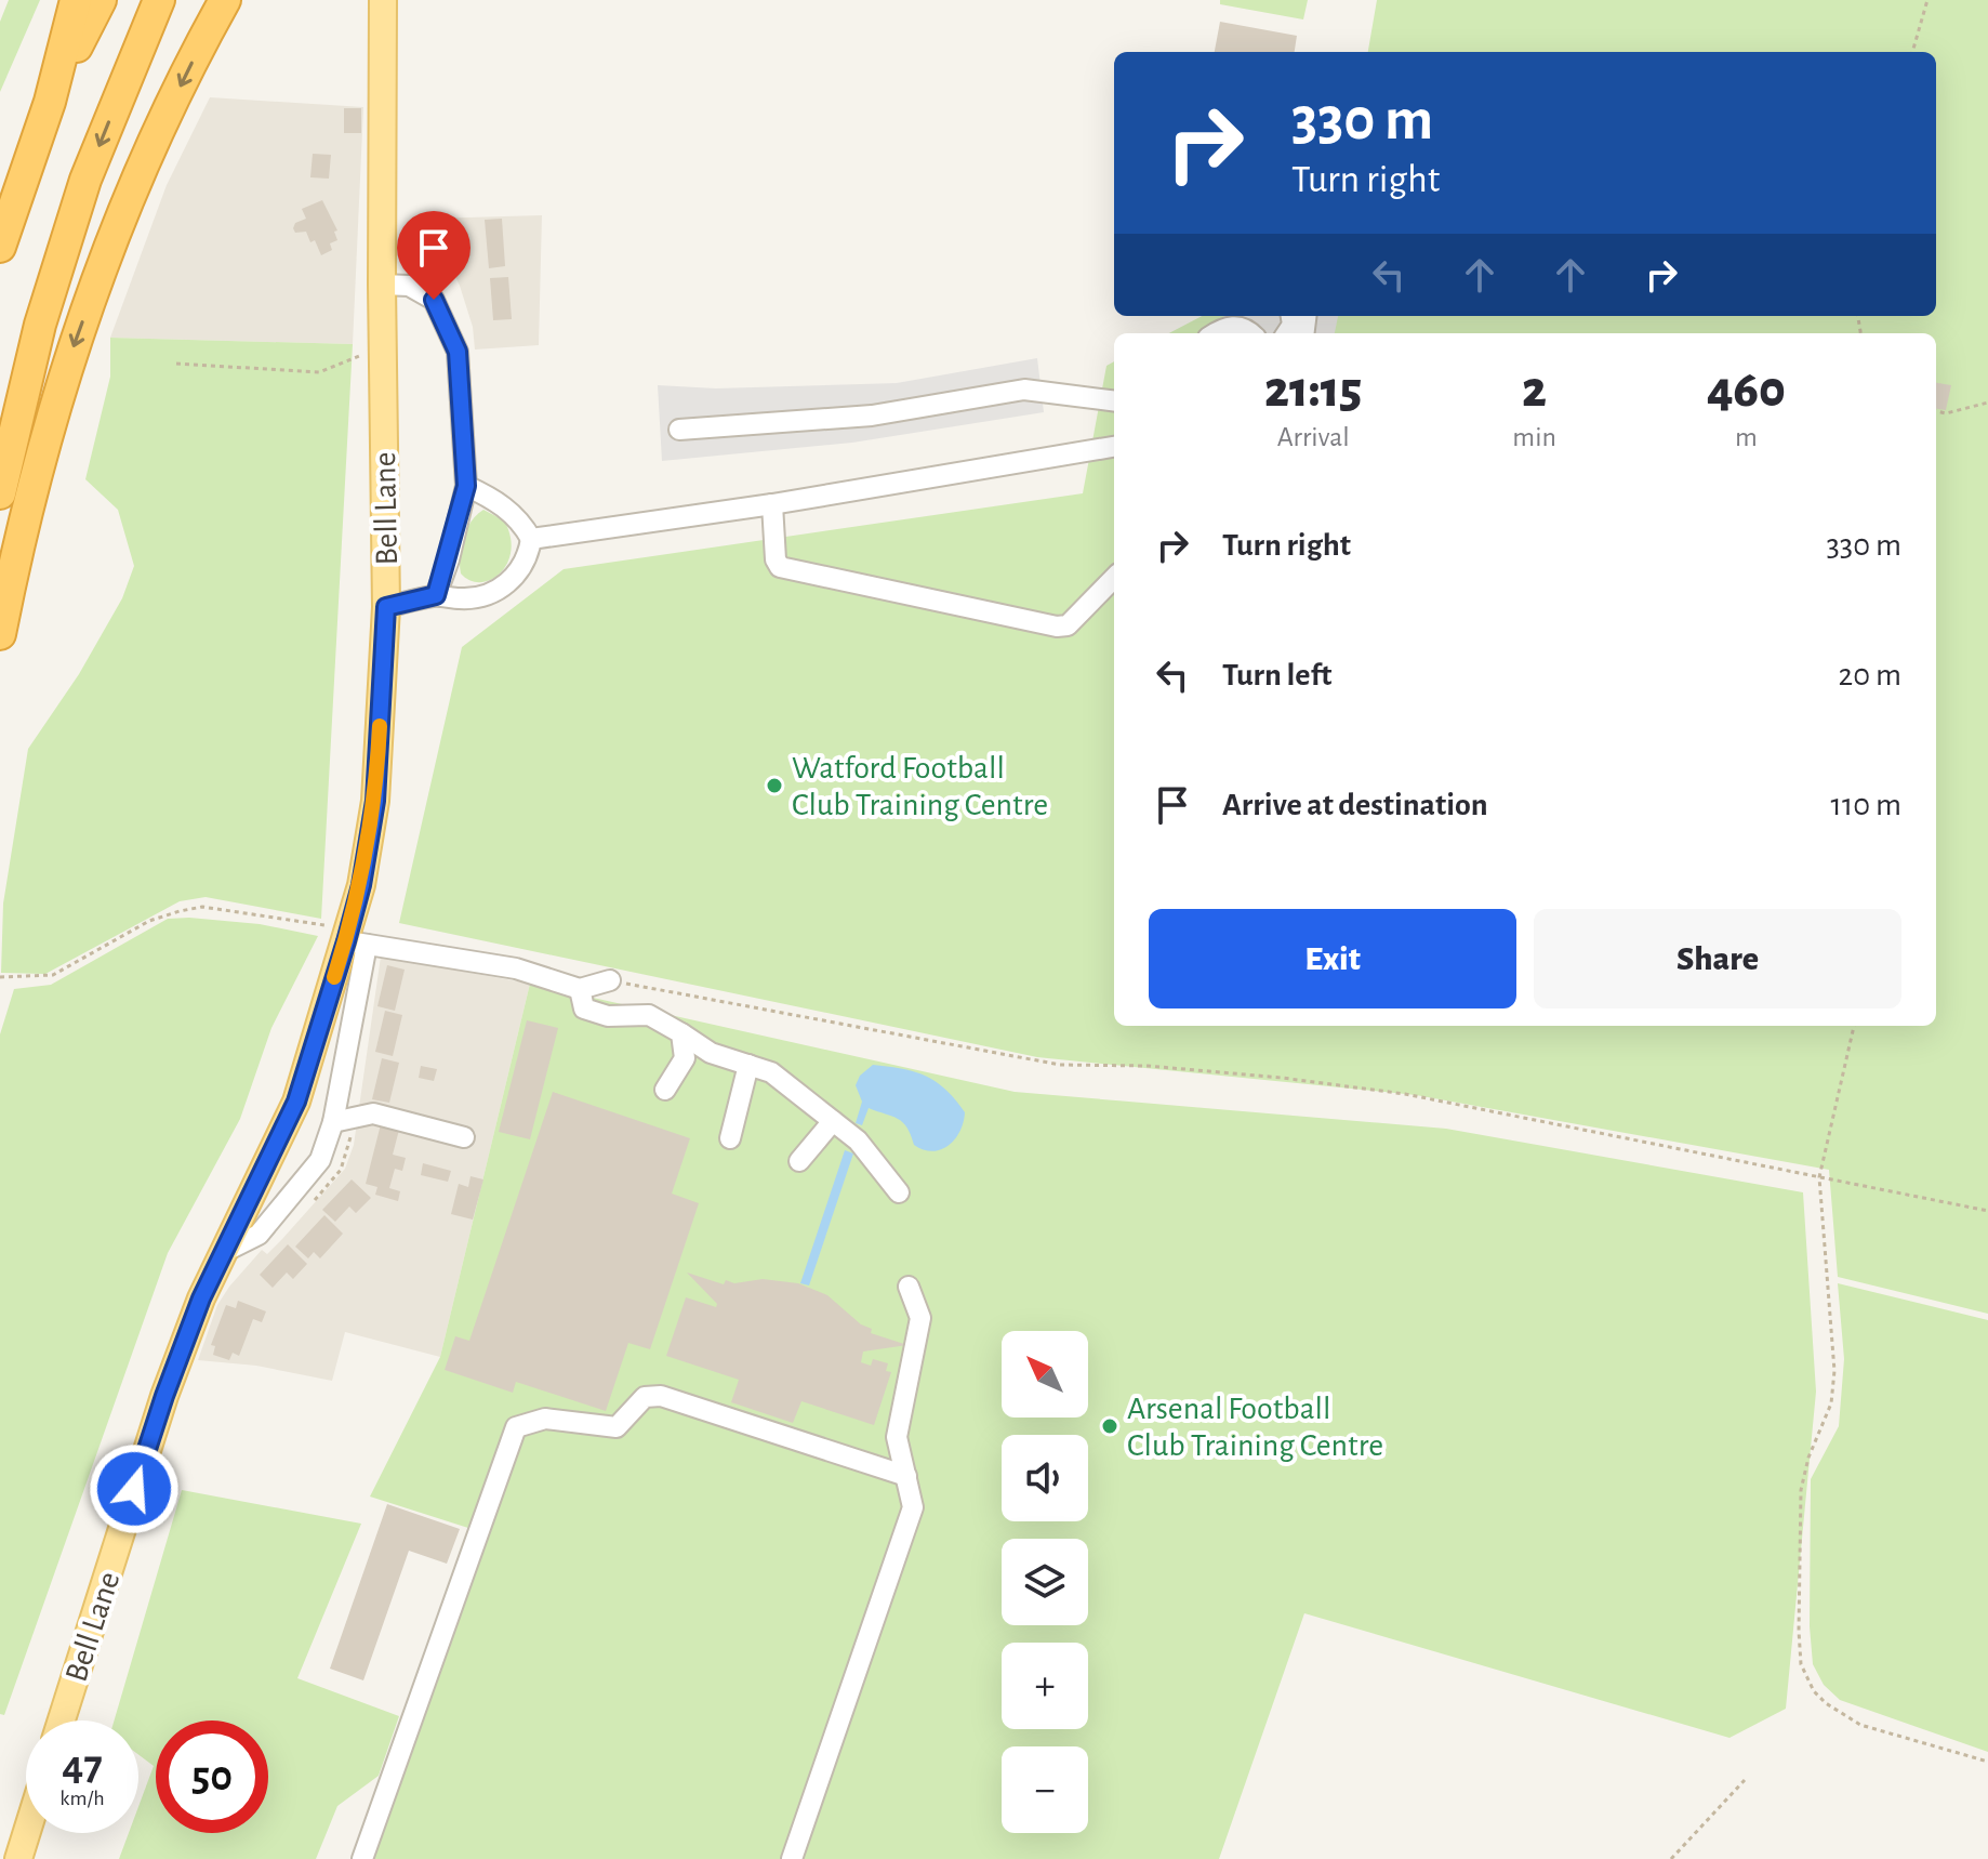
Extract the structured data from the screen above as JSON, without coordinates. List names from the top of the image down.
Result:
{
  "streets": {
    "main road": ["Bell Lane"]
  },
  "places": ["Watford Football Club Training Centre", "Arsenal Football Club Training Centre"],
  "north": "top left",
  "page": {
    "turn": ["330 m", "Turn right"],
    "eta": [
      "21:15",
      "Arrival",
      "2",
      "min",
      "460",
      "m"
    ],
    "list": [
      {
        "name": "Turn right",
        "value": "330 m"
      },
      {
        "name": "Turn left",
        "value": "20 m"
      },
      {
        "name": "Arrive at destination",
        "value": "110 m"
      }
    ],
    "buttons": ["Exit", "Share"],
    "map_buttons": ["+", "−"],
    "speed": "47 km/h",
    "limit": "50"
  }
}
